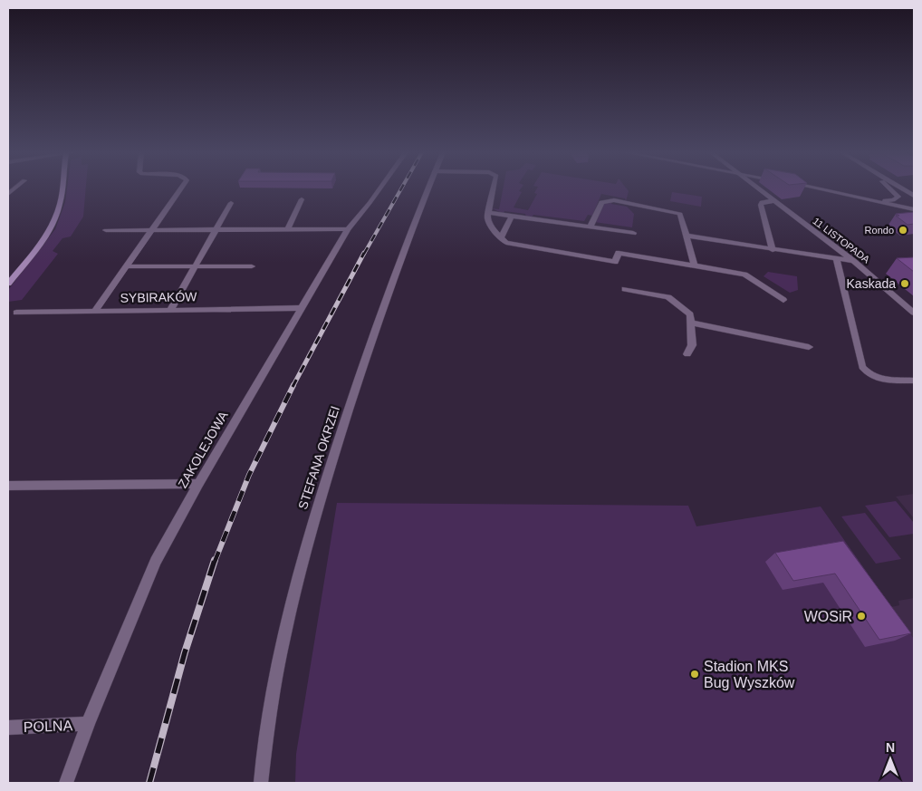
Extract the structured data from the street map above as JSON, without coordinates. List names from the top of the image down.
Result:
{
  "streets": {
    "street": [
      "11 LISTOPADA",
      "SYBIRAKÓW",
      "ZAKOLEJOWA",
      "STEFANA OKRZEI",
      "POLNA"
    ]
  },
  "crossings": [
    ["SYBIRAKÓW", "ZAKOLEJOWA"],
    ["ZAKOLEJOWA", "POLNA"]
  ],
  "places": [
    "Rondo",
    "Kaskada",
    "WOSiR",
    "Stadion MKS Bug Wyszków"
  ],
  "north": "top"
}
